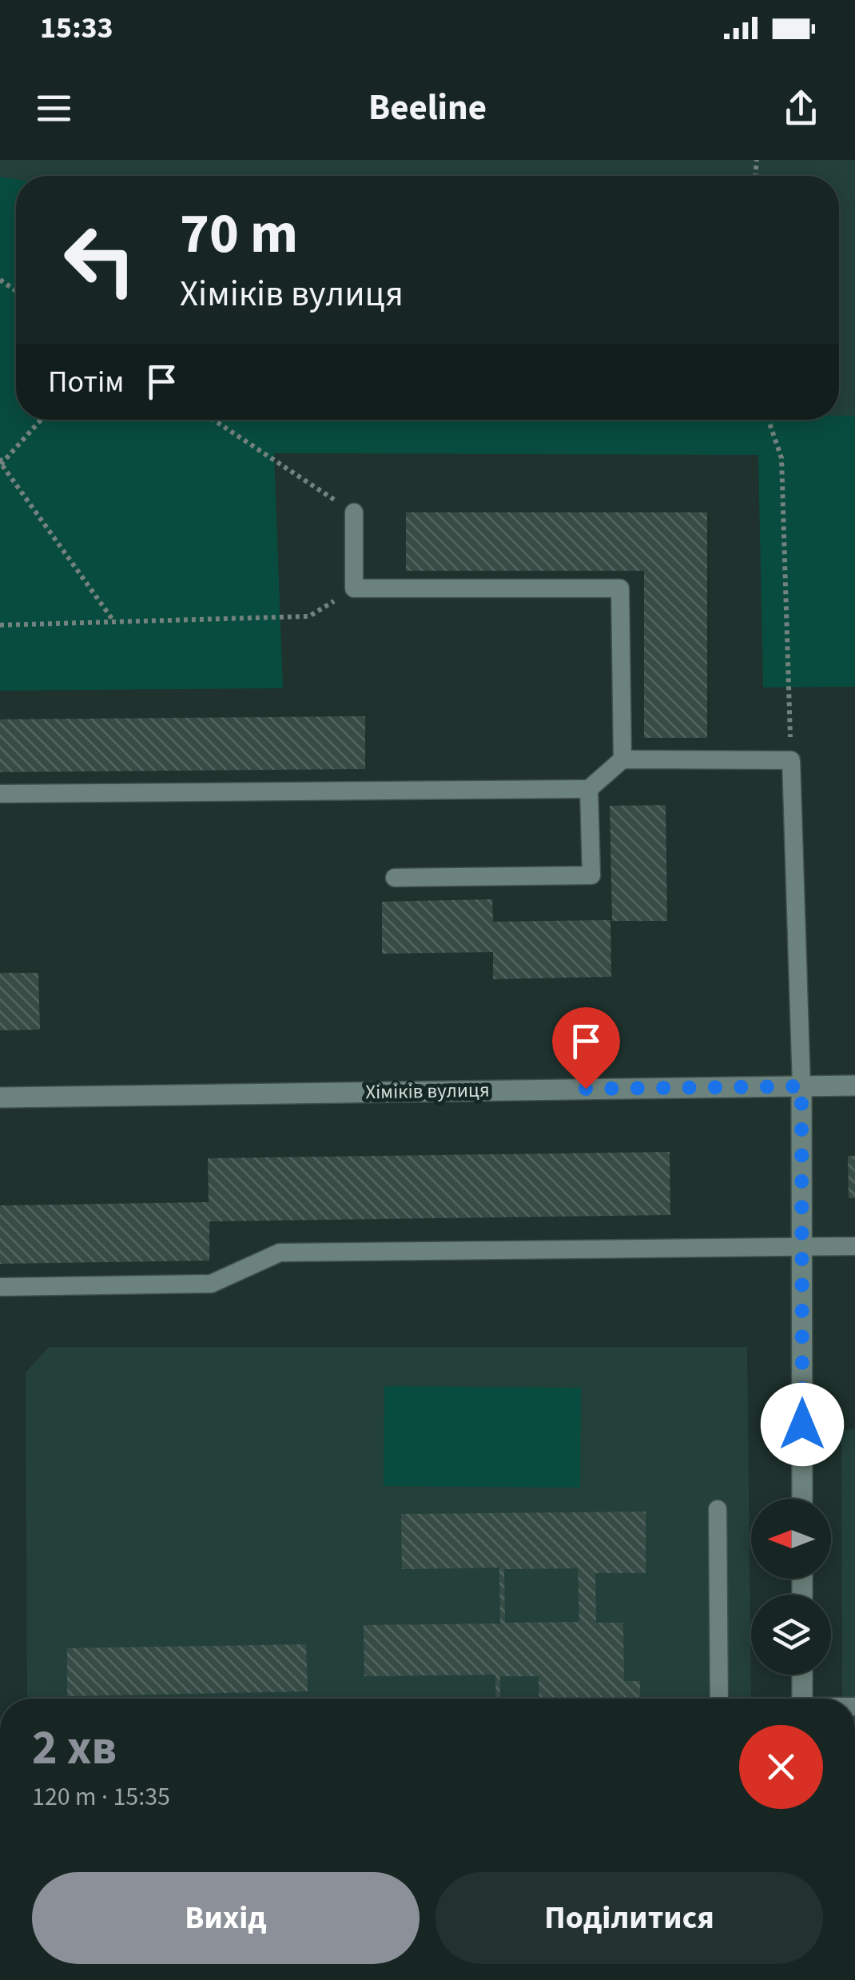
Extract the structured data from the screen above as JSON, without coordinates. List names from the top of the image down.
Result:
{
  "streets": {
    "street": ["Хіміків вулиця"]
  },
  "north": "left",
  "page": {
    "status": "15:33",
    "header": "Beeline",
    "turn": ["70 m", "Хіміків вулиця"],
    "then": "Потім",
    "heading": ["2 хв", "120 m · 15:35"],
    "buttons": ["Вихід", "Поділитися"]
  }
}
